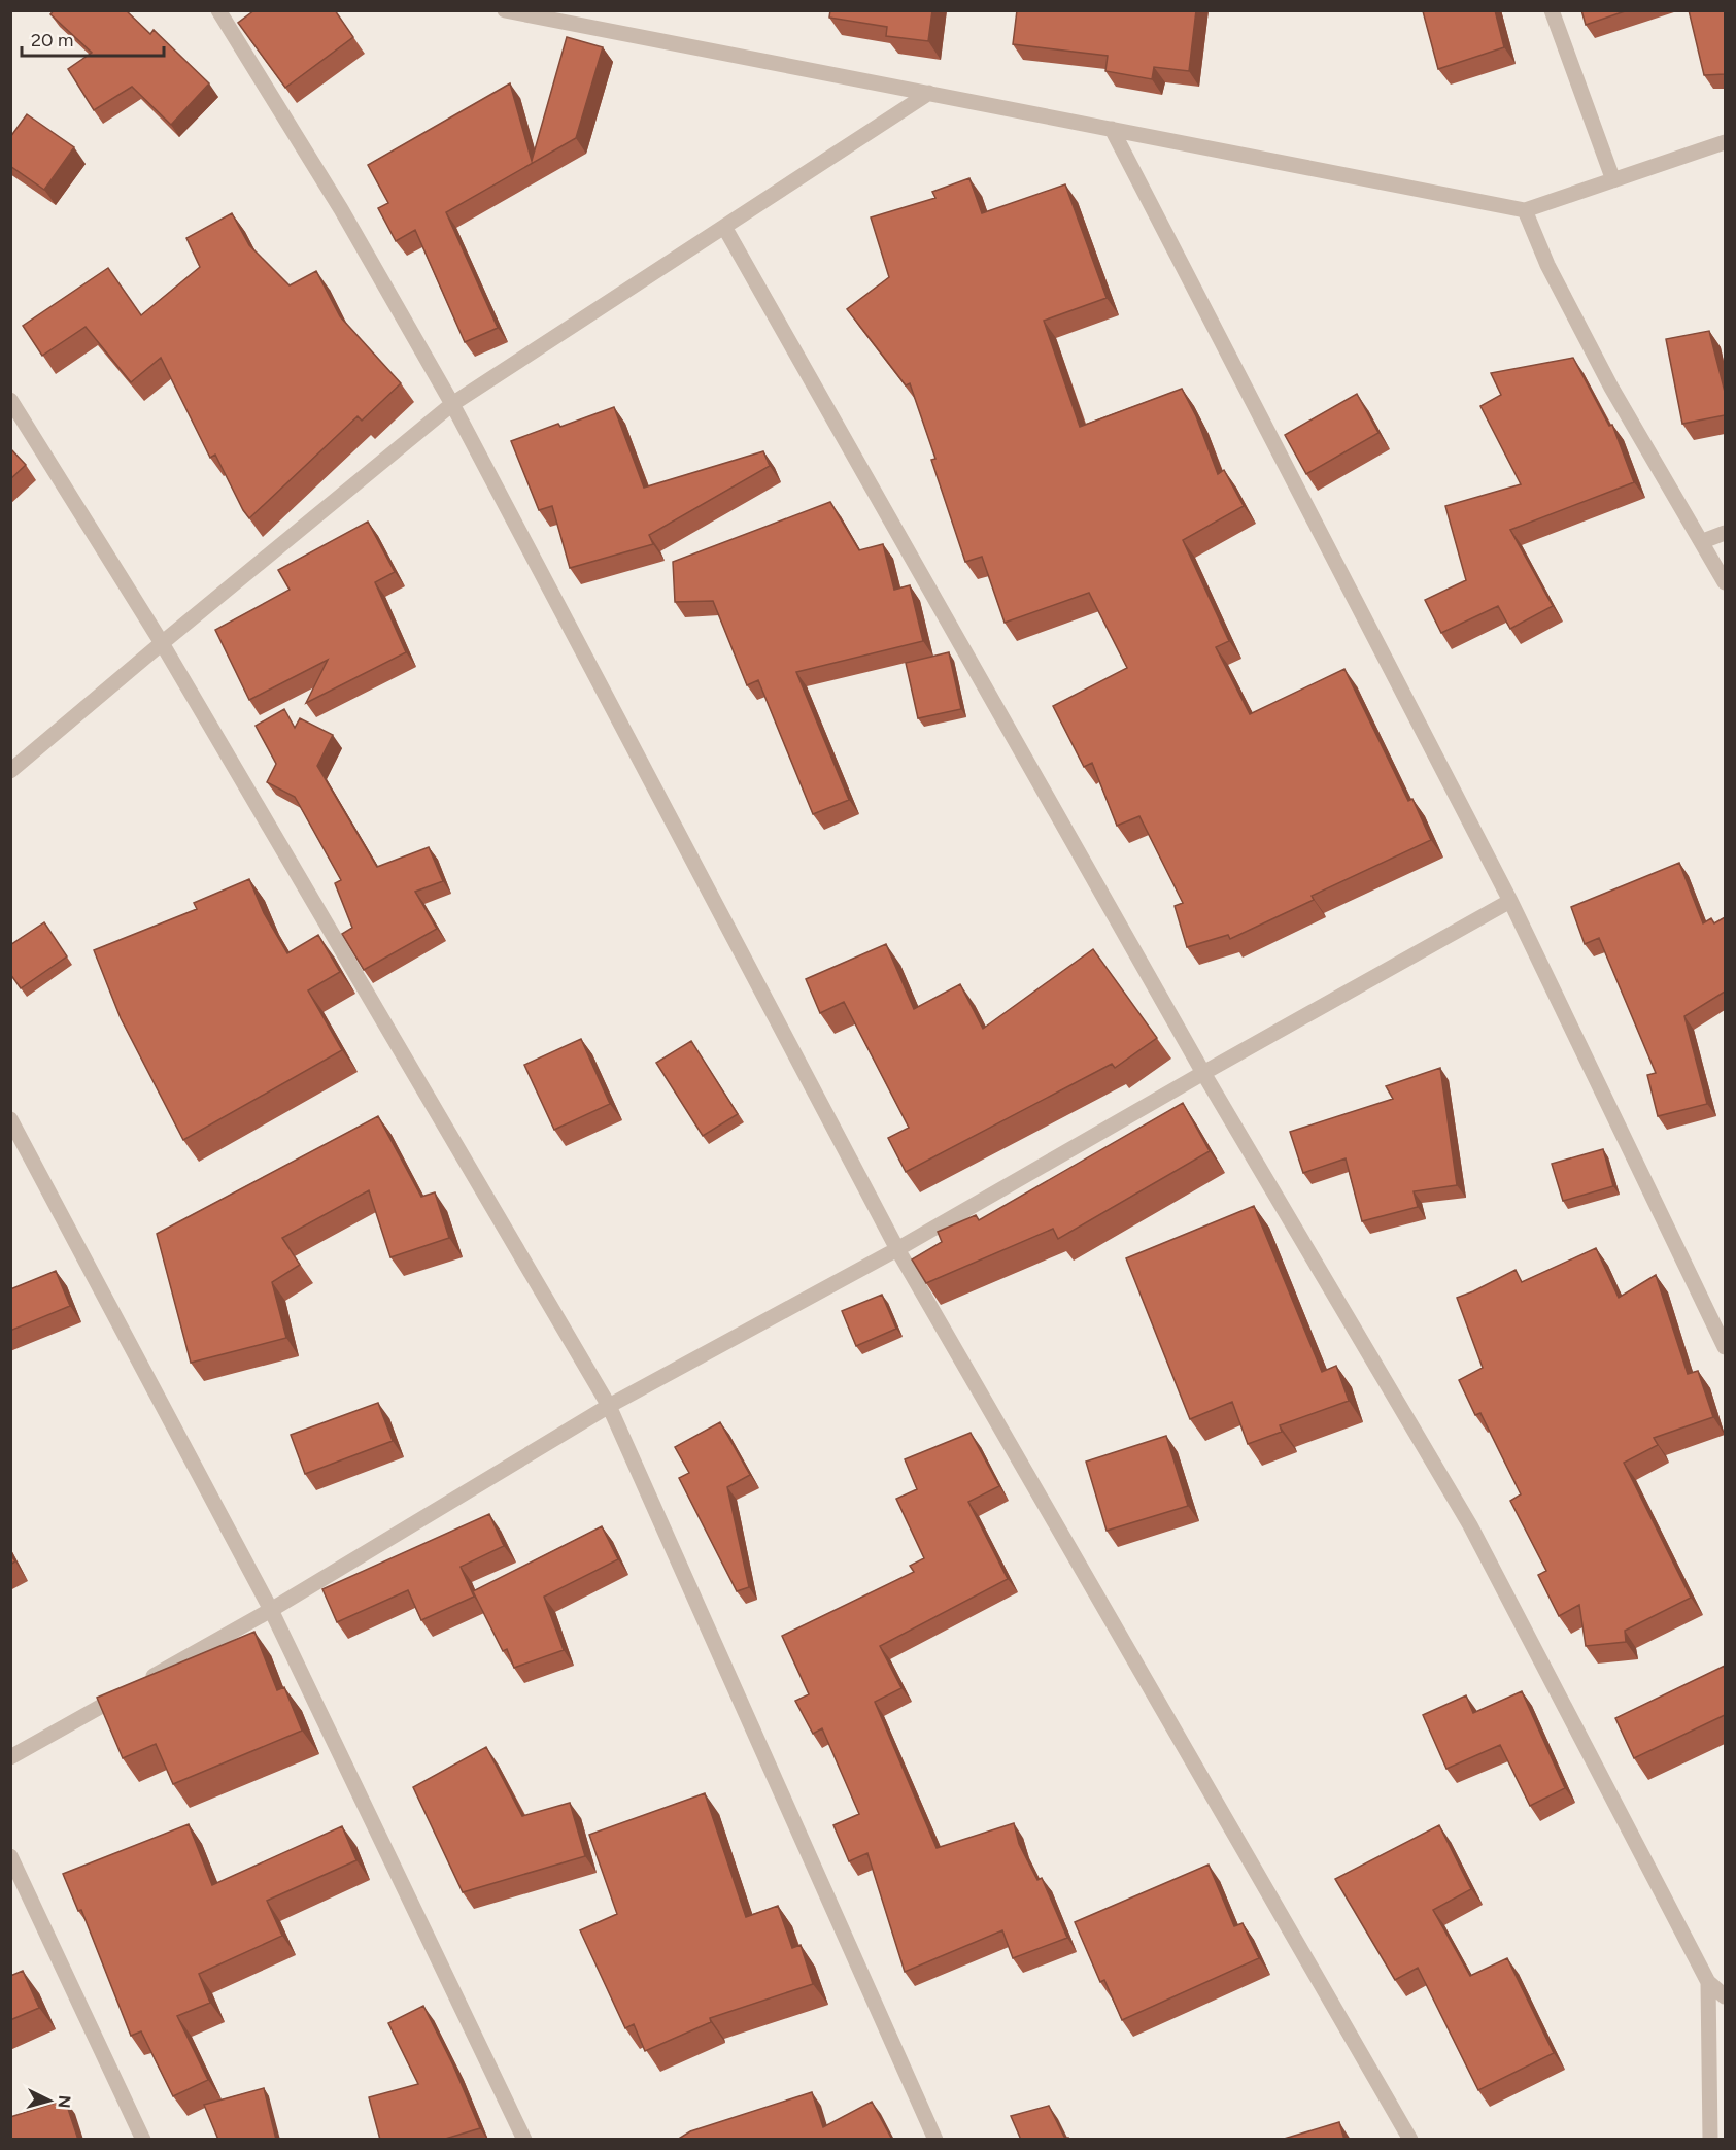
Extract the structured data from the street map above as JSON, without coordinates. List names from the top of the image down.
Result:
{
  "scale_bar": "20 m",
  "north": "right"
}
